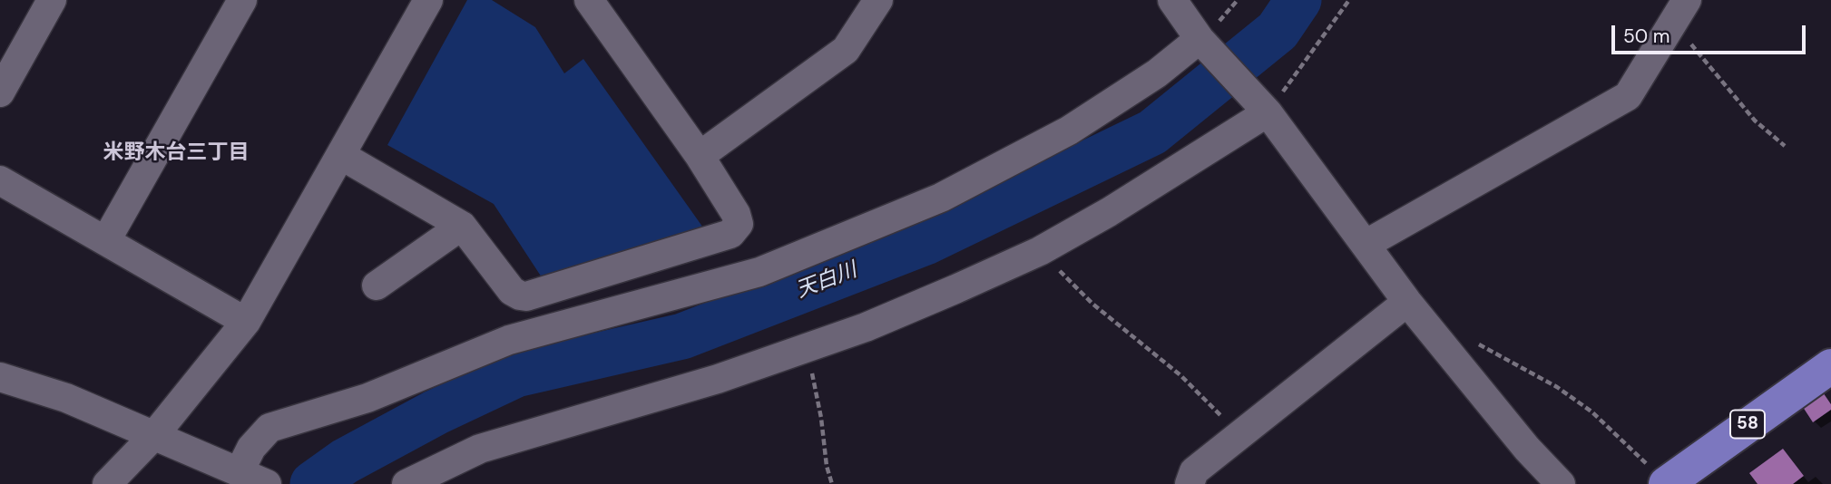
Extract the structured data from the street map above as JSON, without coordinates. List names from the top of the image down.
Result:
{
  "streets": {
    "main road": ["58"]
  },
  "districts": ["米野木台三丁目"],
  "water": ["天白川"],
  "scale_bar": "50 m"
}
